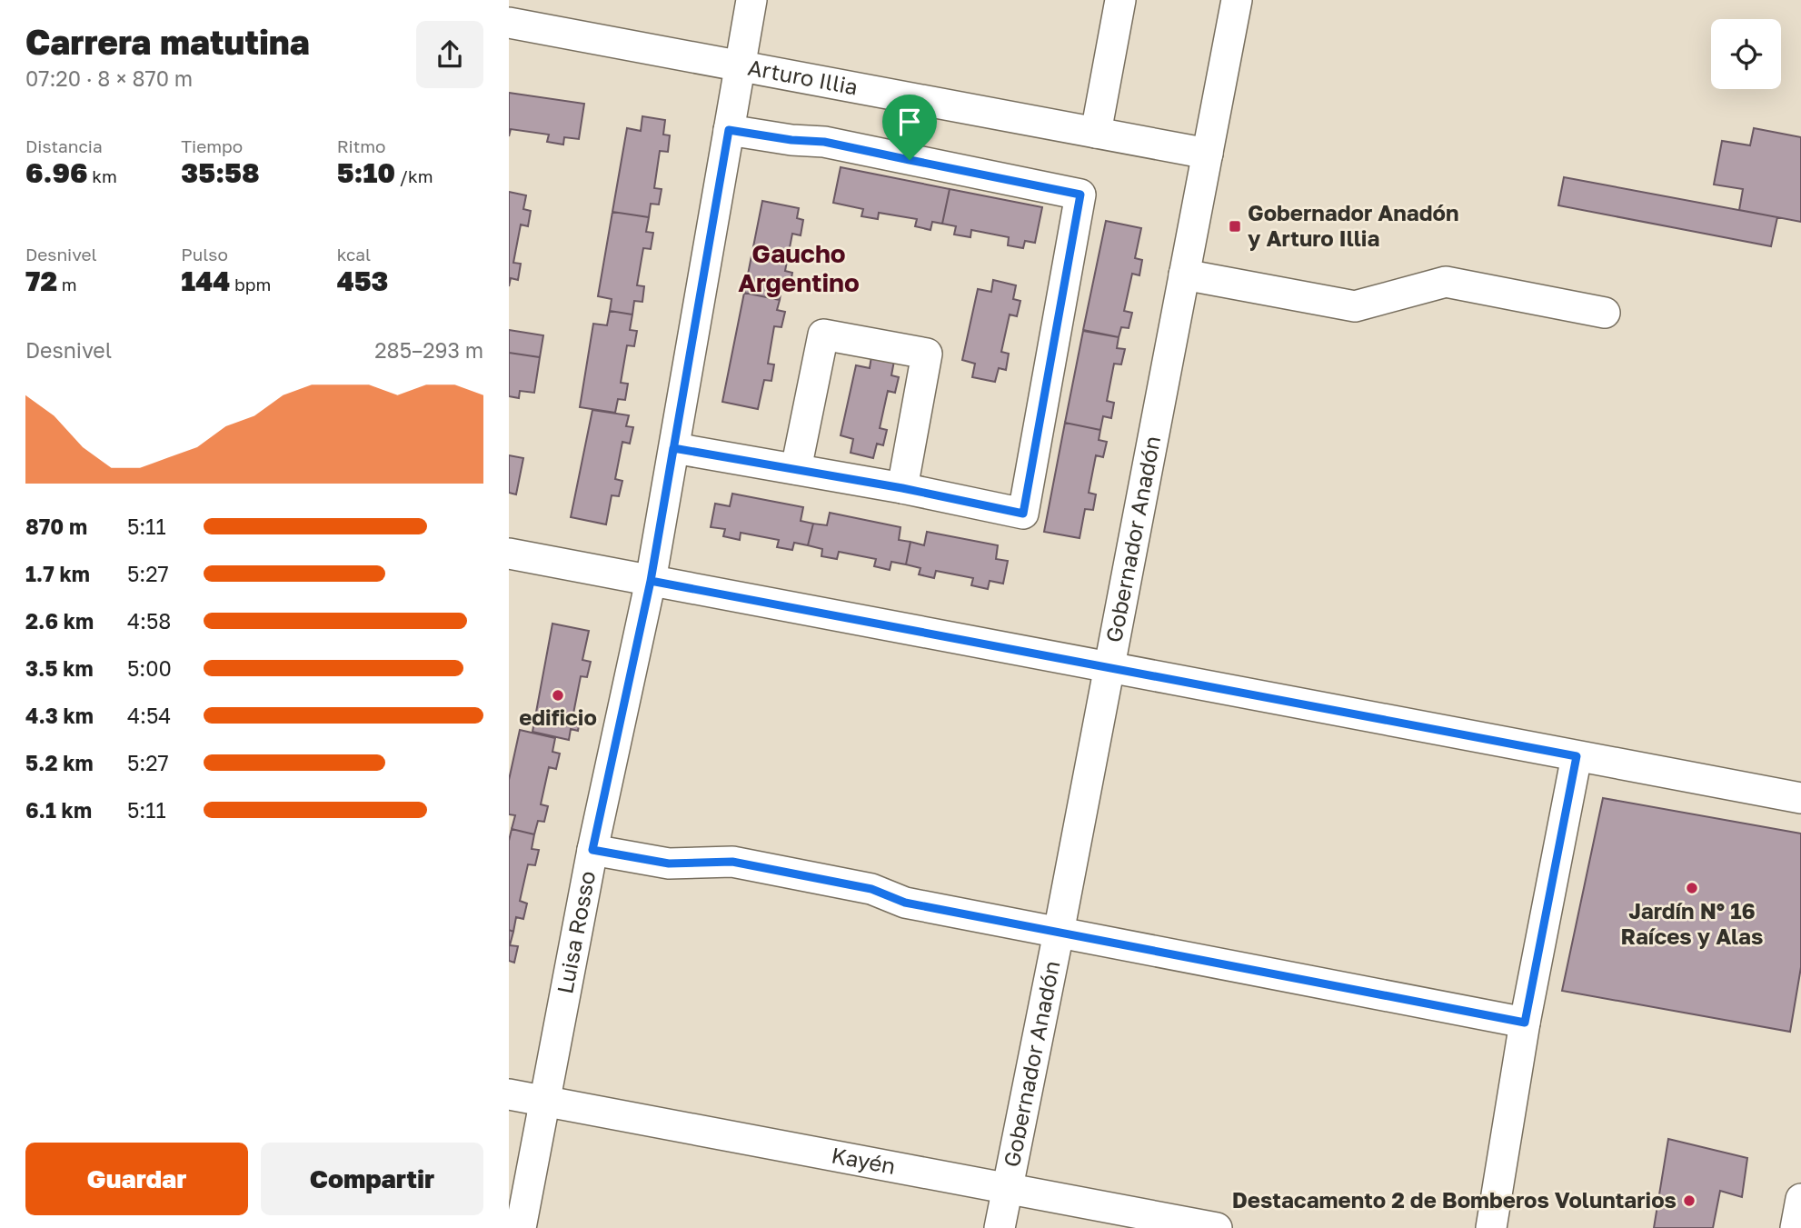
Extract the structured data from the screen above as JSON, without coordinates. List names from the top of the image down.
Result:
{
  "streets": {
    "street": [
      "Arturo Illia",
      "Gobernador Anadón",
      "Luisa Rosso",
      "Kayén"
    ]
  },
  "crossings": [
    ["Arturo Illia", "Gobernador Anadón"],
    ["Arturo Illia", "Luisa Rosso"],
    ["Gobernador Anadón", "Kayén"],
    ["Luisa Rosso", "Kayén"]
  ],
  "districts": ["Gaucho Argentino"],
  "places": {
    "transit": ["Gobernador Anadón y Arturo Illia"],
    "other": ["edificio", "Jardín N° 16 Raíces y Alas", "Destacamento 2 de Bomberos Voluntarios"]
  },
  "page": {
    "heading": ["Carrera matutina", "07:20 · 8 × 870 m"],
    "stats": [
      ["Distancia", "6.96 km"],
      ["Tiempo", "35:58"],
      ["Ritmo", "5:10 /km"],
      ["Desnivel", "72 m"],
      ["Pulso", "144 bpm"],
      ["kcal", "453"]
    ],
    "chart": ["Desnivel", "285–293 m"],
    "list": [
      {
        "name": "870 m",
        "note": "5:11"
      },
      {
        "name": "1.7 km",
        "note": "5:27"
      },
      {
        "name": "2.6 km",
        "note": "4:58"
      },
      {
        "name": "3.5 km",
        "note": "5:00"
      },
      {
        "name": "4.3 km",
        "note": "4:54"
      },
      {
        "name": "5.2 km",
        "note": "5:27"
      },
      {
        "name": "6.1 km",
        "note": "5:11"
      }
    ],
    "buttons": ["Guardar", "Compartir"]
  }
}
